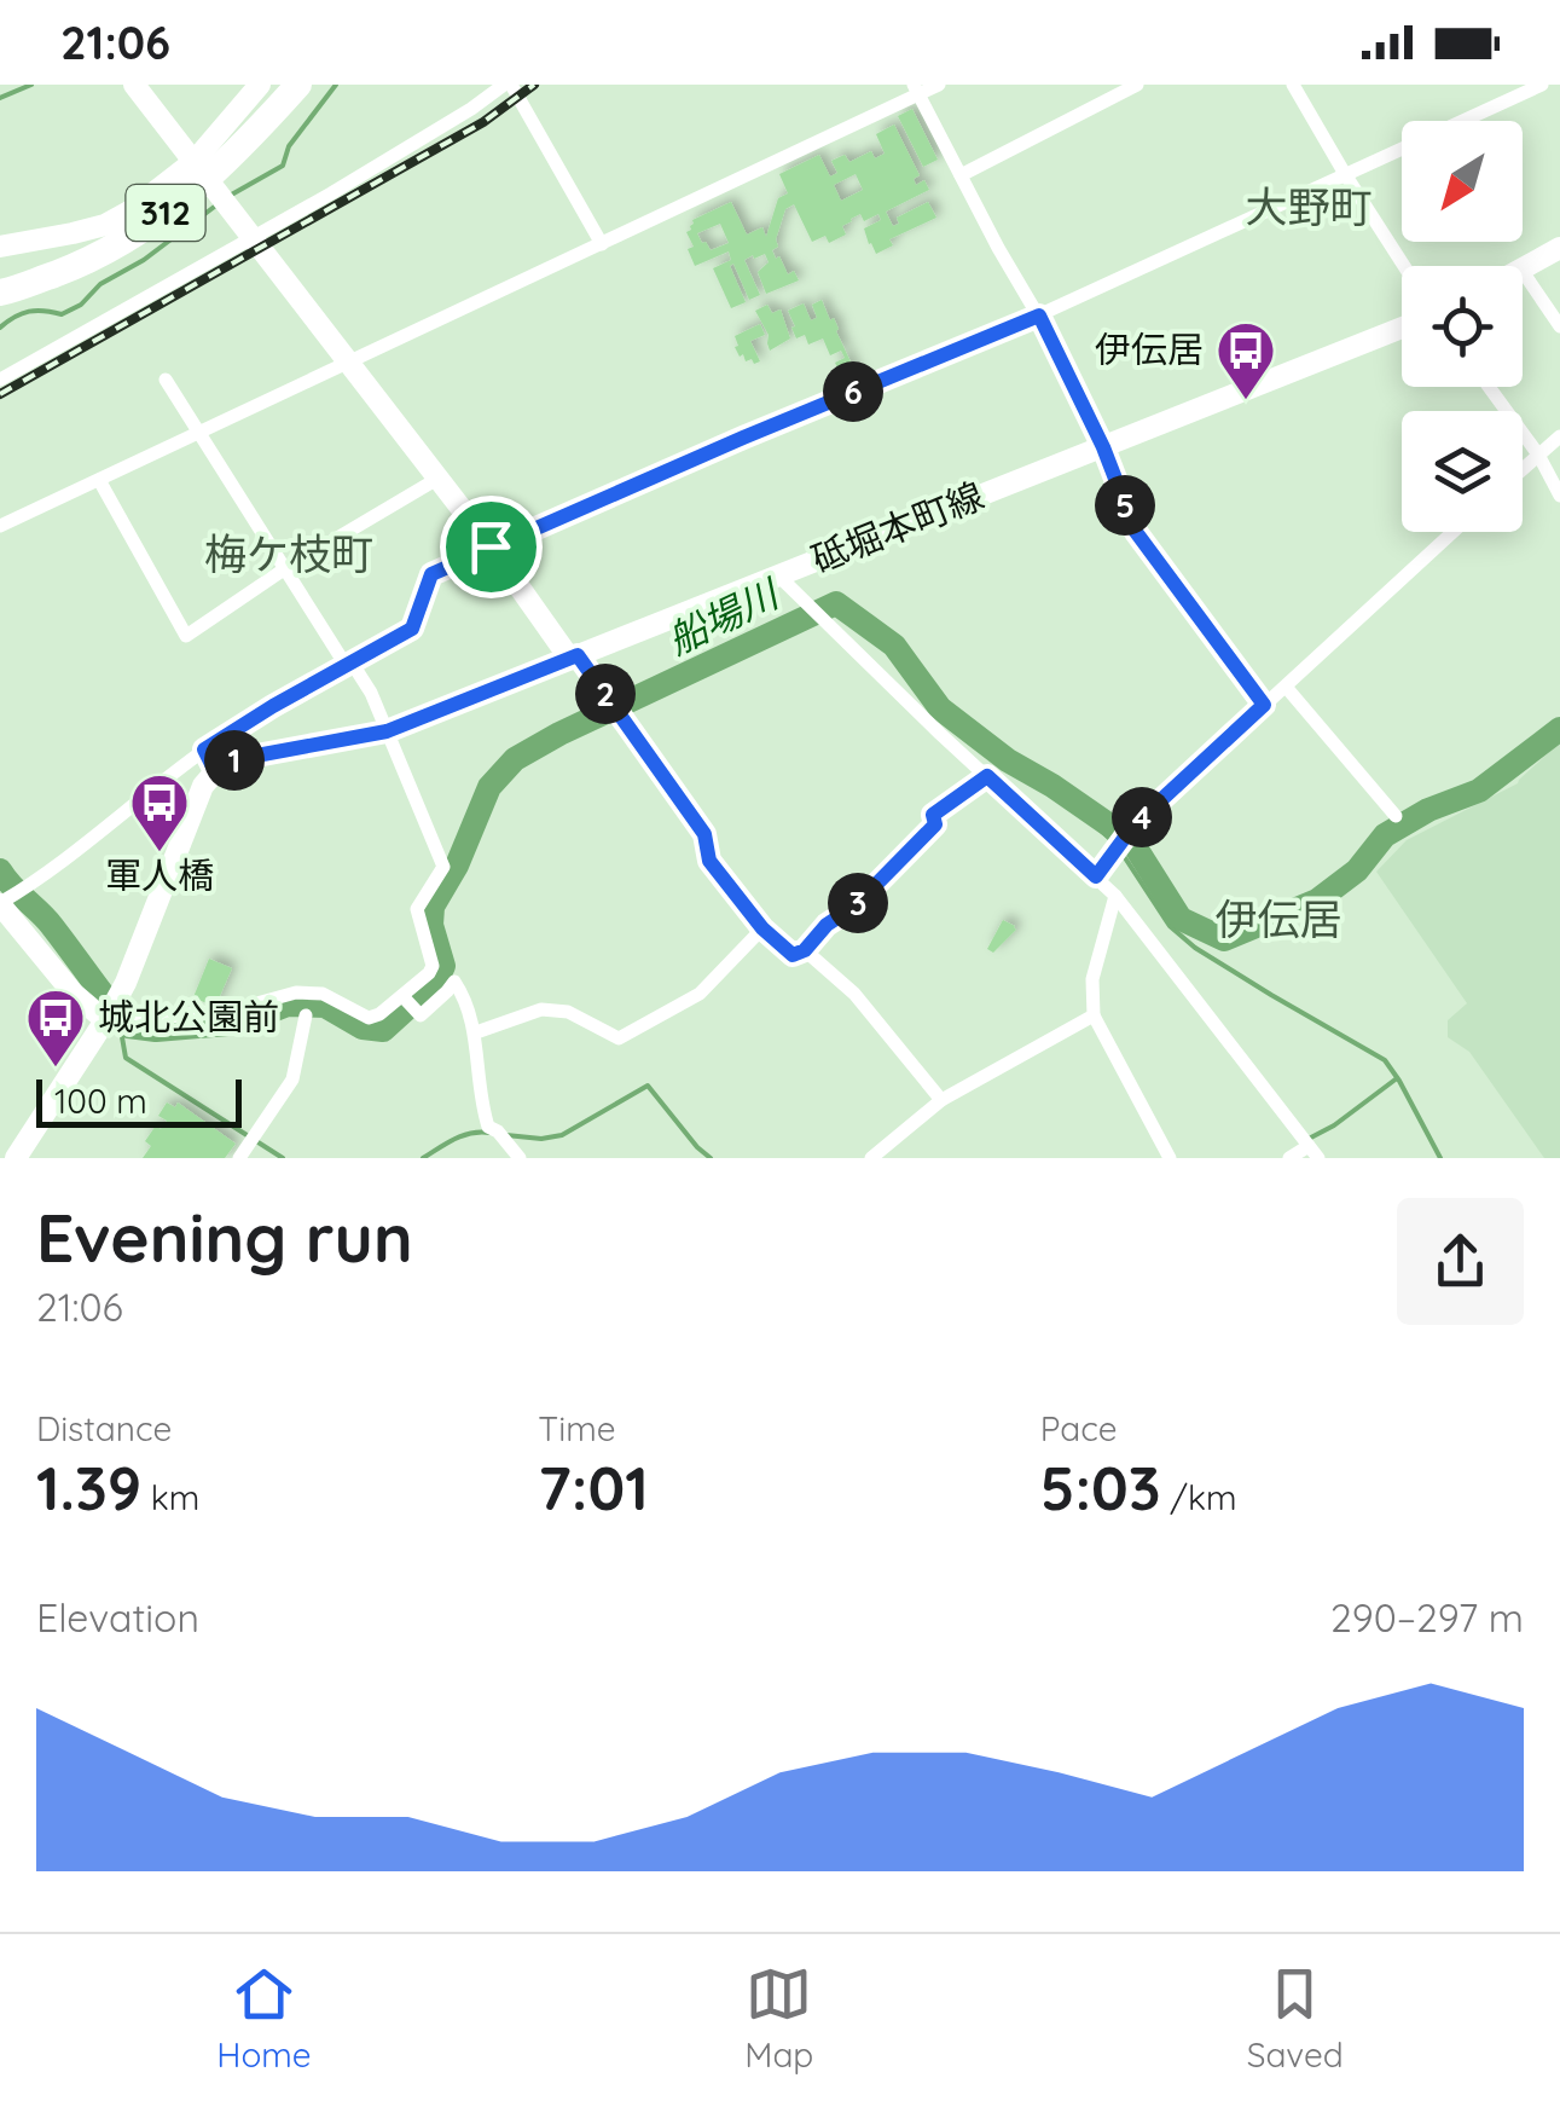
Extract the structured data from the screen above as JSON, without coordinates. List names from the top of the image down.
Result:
{
  "streets": {
    "highway": ["312"],
    "main road": ["砥堀本町線"]
  },
  "districts": ["大野町", "梅ケ枝町", "伊伝居"],
  "water": ["船場川"],
  "places": {
    "bus stop": ["伊伝居", "軍人橋", "城北公園前"]
  },
  "scale_bar": "100 m",
  "north": "bottom left",
  "page": {
    "status": "21:06",
    "pins": [
      "6",
      "5",
      "2",
      "1",
      "4",
      "3"
    ],
    "scale": "100 m",
    "heading": ["Evening run", "21:06"],
    "stats": [
      ["Distance", "1.39 km"],
      ["Time", "7:01"],
      ["Pace", "5:03 /km"]
    ],
    "chart": ["Elevation", "290–297 m"],
    "tabs": ["Home", "Map", "Saved"]
  }
}
